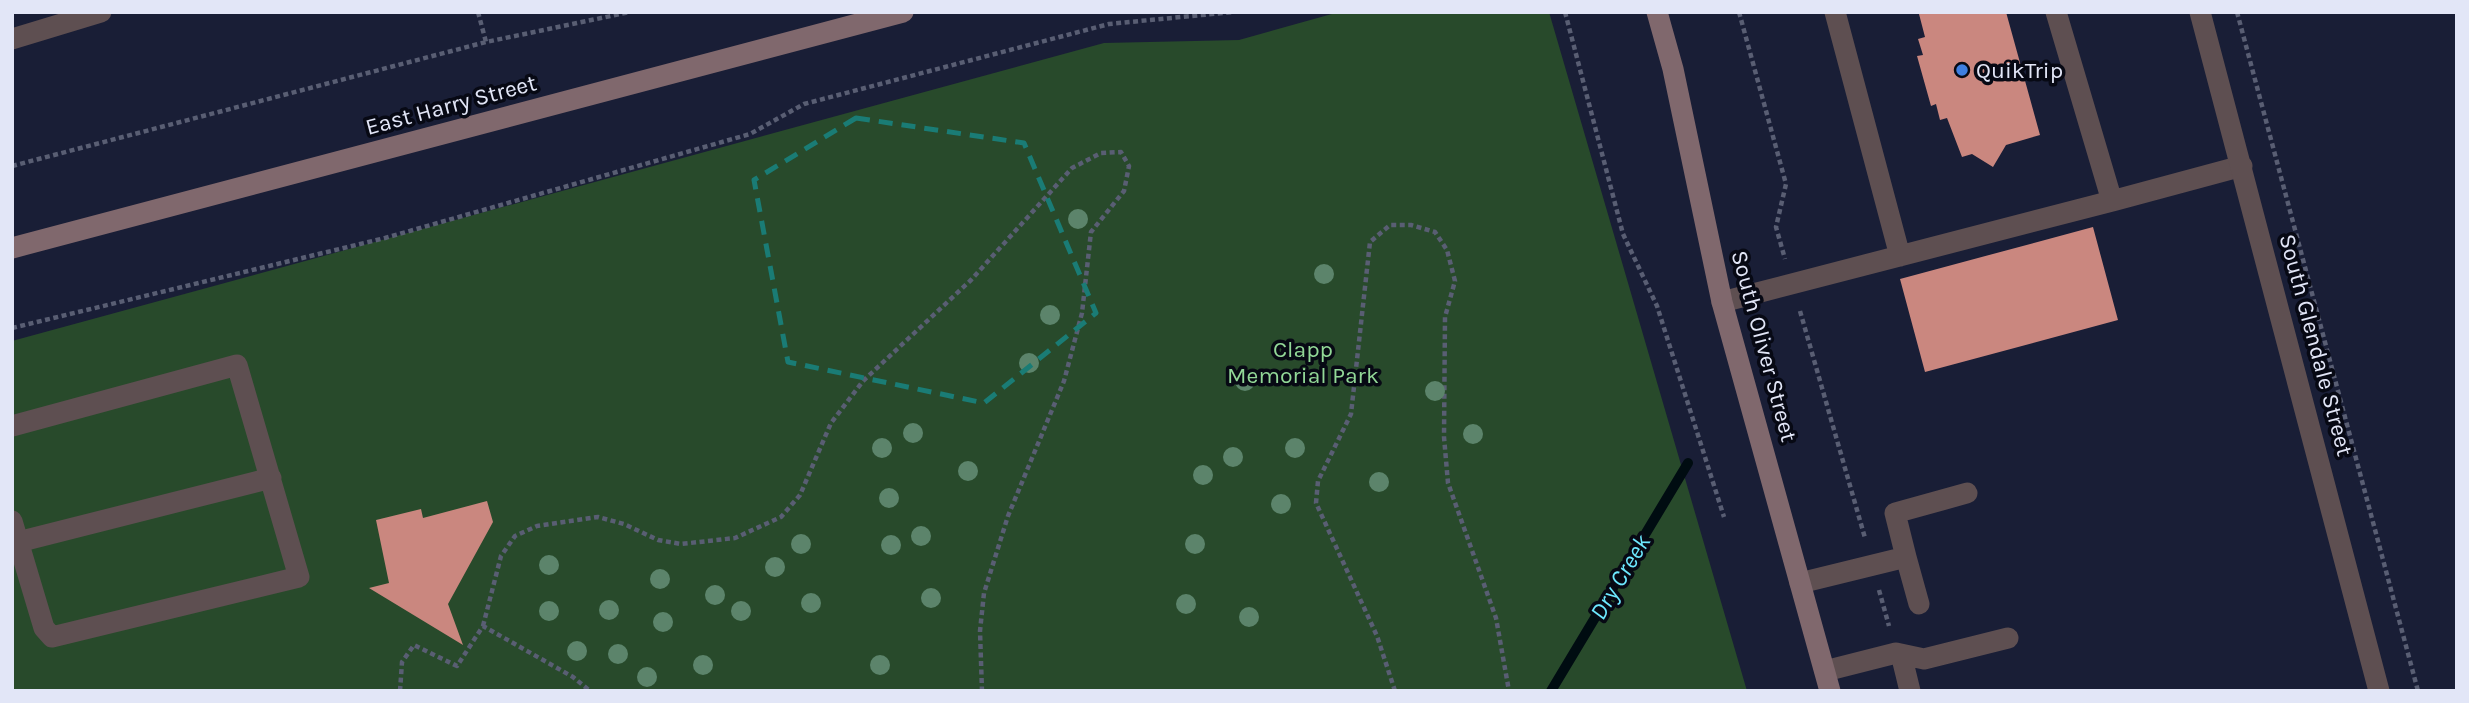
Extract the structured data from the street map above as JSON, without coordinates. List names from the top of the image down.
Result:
{
  "streets": {
    "main road": ["East Harry Street", "South Oliver Street"],
    "street": ["South Glendale Street"]
  },
  "water": ["Dry Creek"],
  "parks": ["Clapp Memorial Park"],
  "places": ["QuikTrip"]
}
